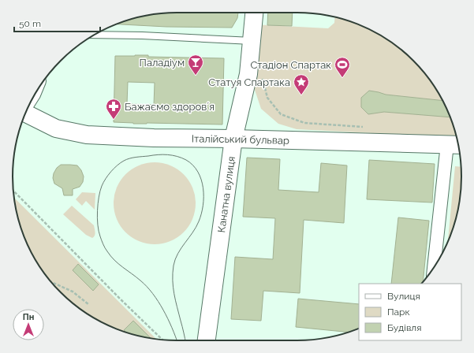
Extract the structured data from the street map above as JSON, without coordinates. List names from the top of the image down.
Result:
{
  "streets": {
    "main road": ["Італійський бульвар", "Канатна вулиця"]
  },
  "crossings": [
    ["Італійський бульвар", "Канатна вулиця"]
  ],
  "places": {
    "bar": ["Паладіум"],
    "sports": ["Стадіон Спартак"],
    "place": ["Статуя Спартака"],
    "pharmacy": ["Бажаємо здоровʼя"]
  },
  "legend": ["Вулиця", "Парк", "Будівля"],
  "scale_bar": "50 m",
  "north": "top"
}
